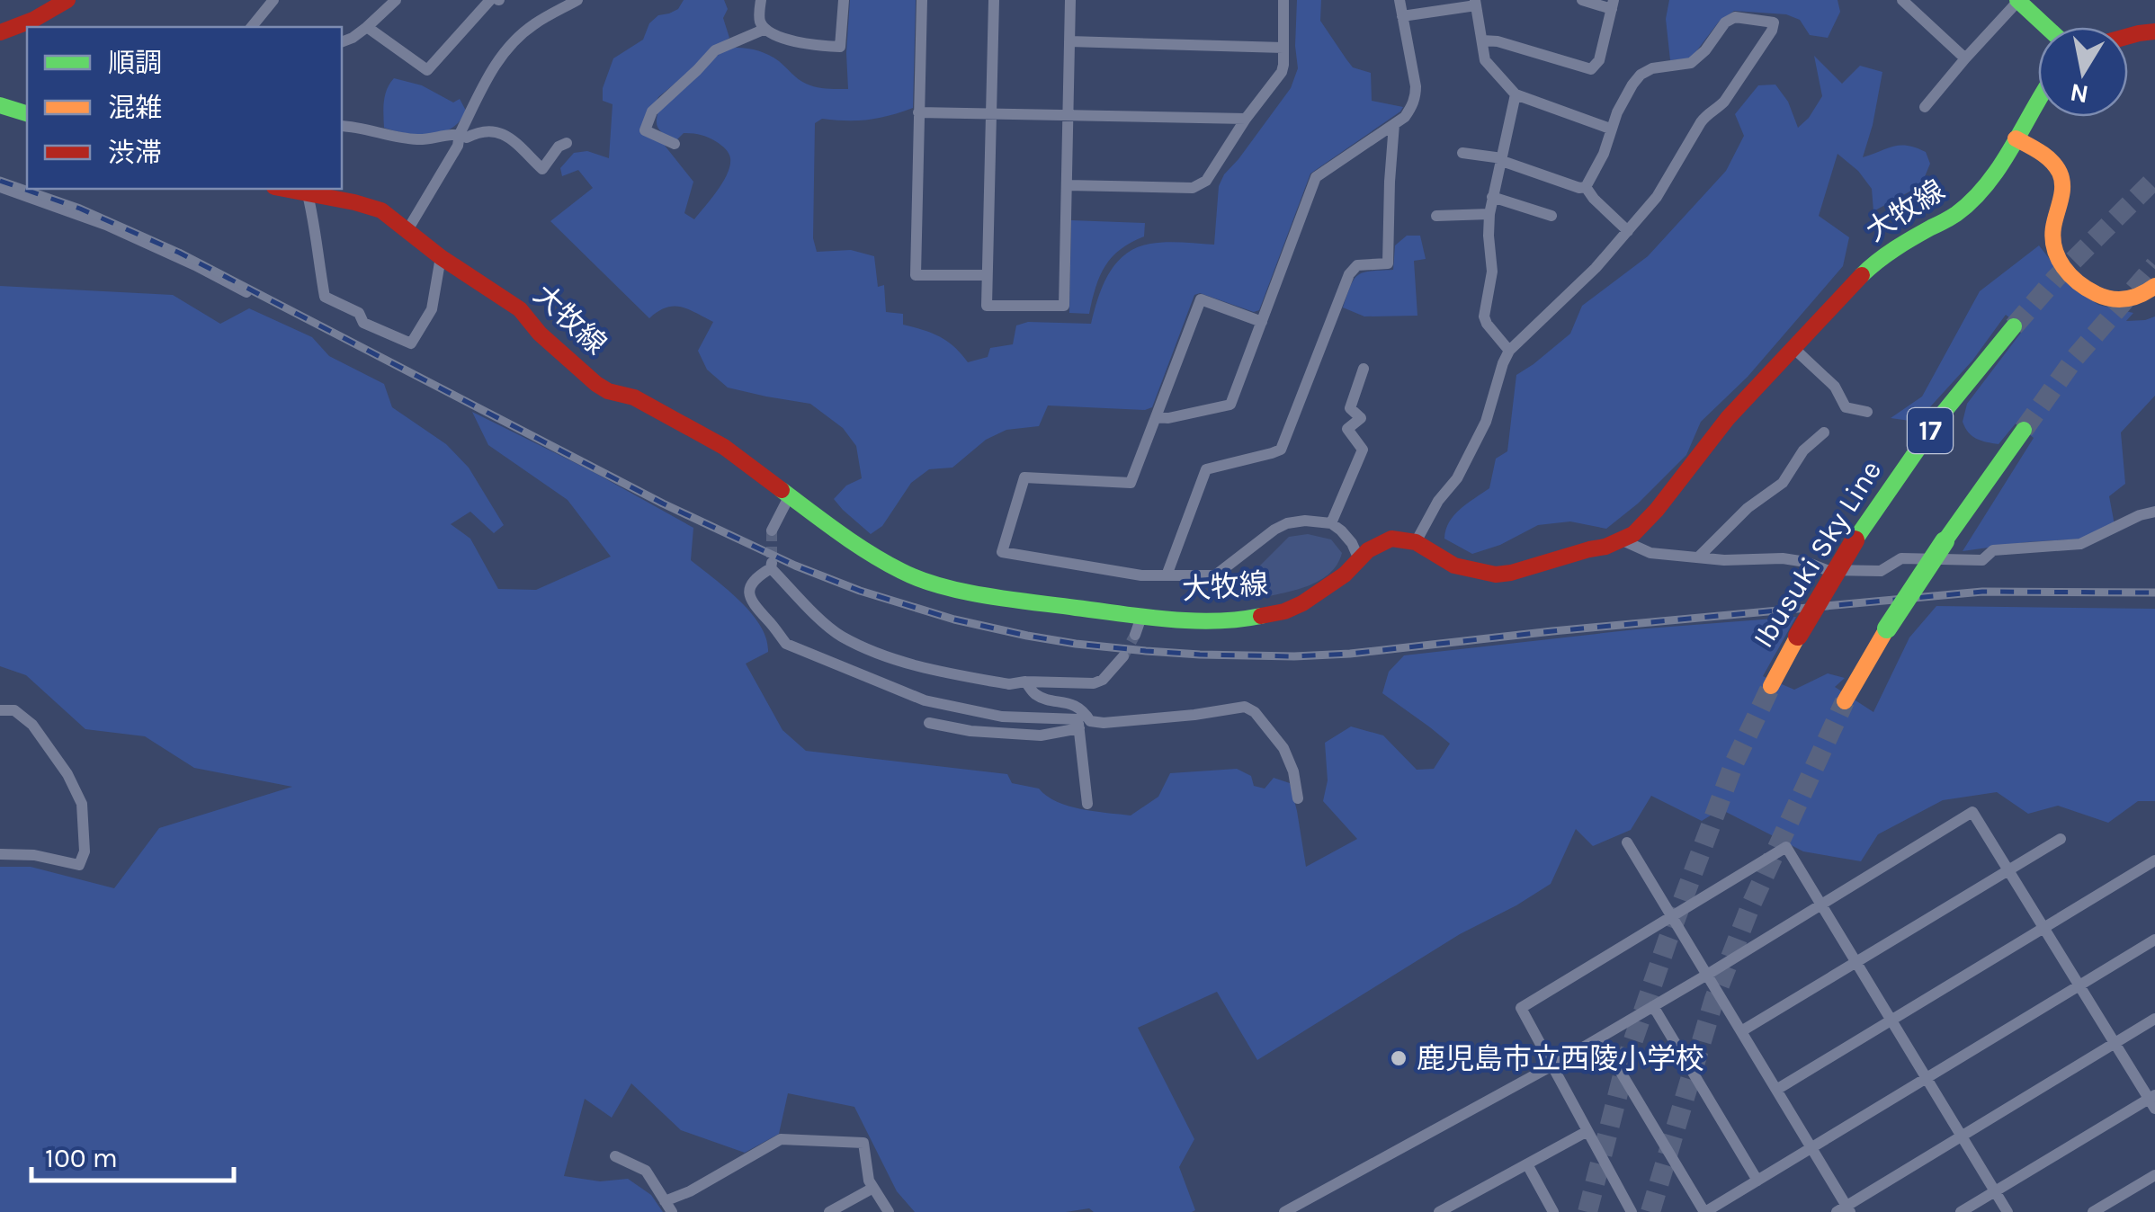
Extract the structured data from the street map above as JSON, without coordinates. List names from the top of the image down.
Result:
{
  "streets": {
    "main road": ["大牧線", "17", "Ibusuki Sky Line"]
  },
  "places": ["鹿児島市立西陵小学校"],
  "legend": ["順調", "混雑", "渋滞"],
  "scale_bar": "100 m",
  "north": "bottom"
}
